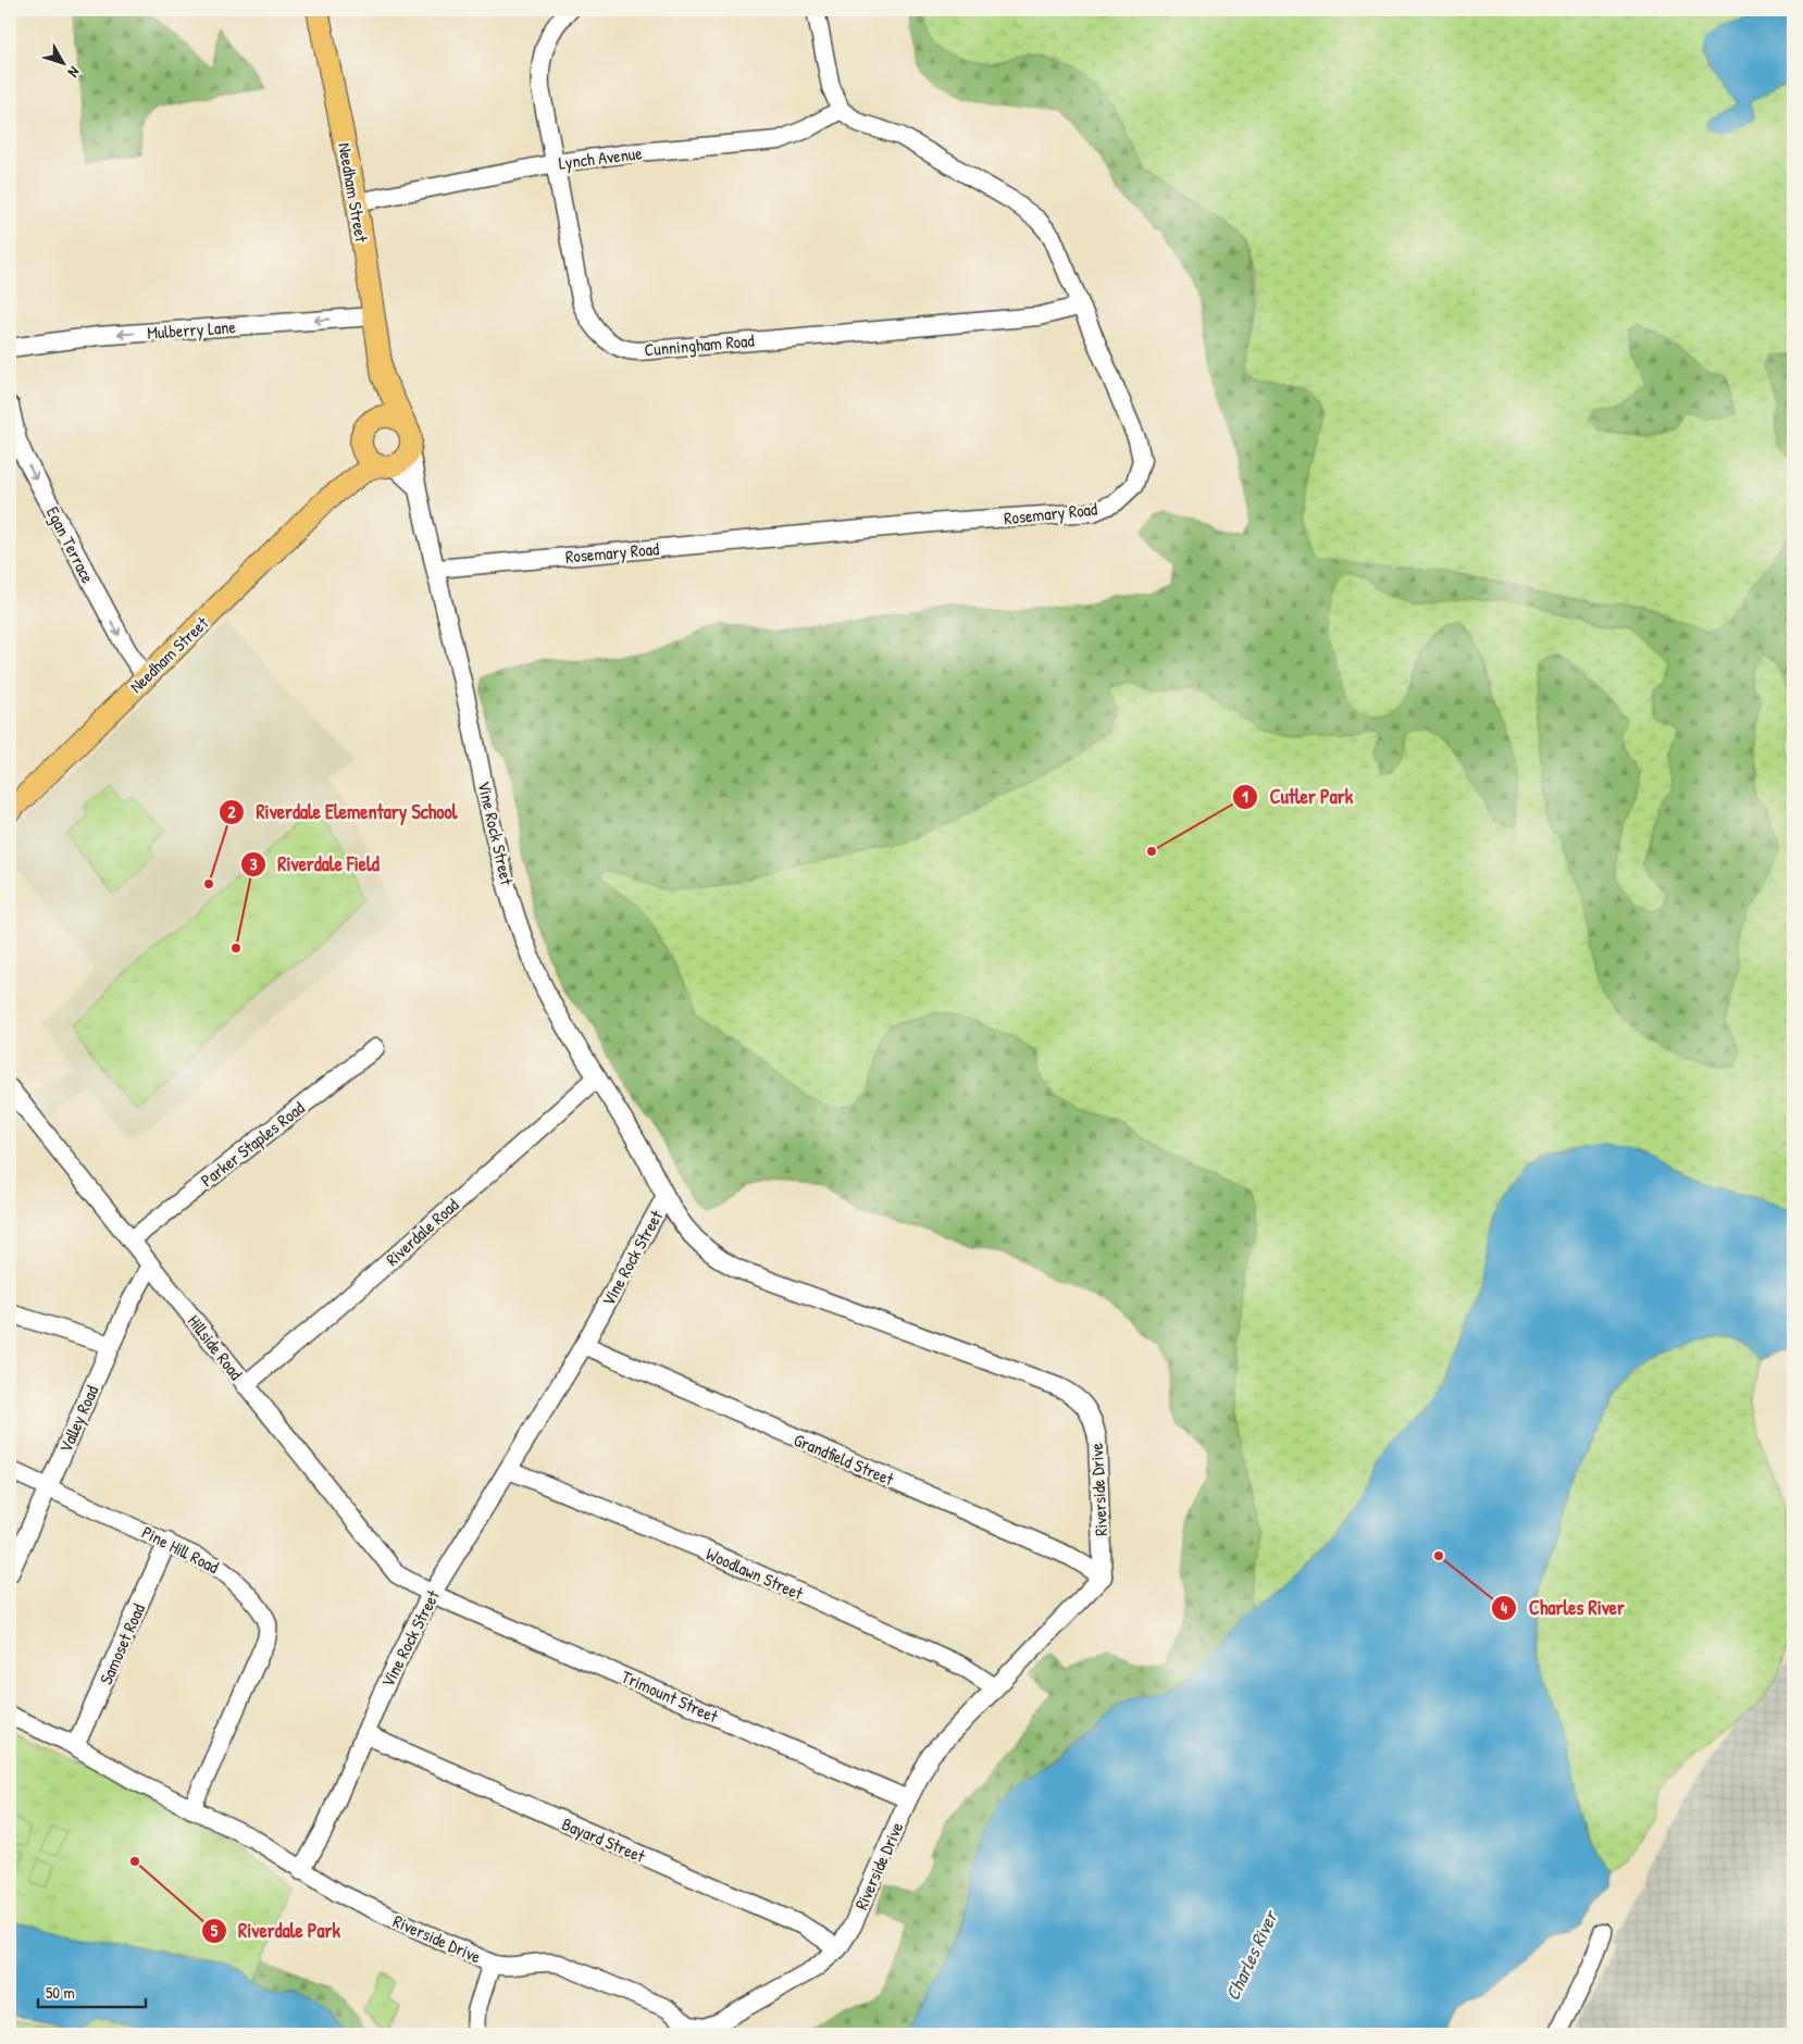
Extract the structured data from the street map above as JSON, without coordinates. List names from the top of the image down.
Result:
{
  "streets": {
    "main road": ["Needham Street"],
    "street": [
      "Lynch Avenue",
      "Mulberry Lane",
      "Cunningham Road",
      "Rosemary Road",
      "Egan Terrace",
      "Vine Rock Street",
      "Parker Staples Road",
      "Riverdale Road",
      "Hillside Road",
      "Valley Road",
      "Grandfield Street",
      "Riverside Drive",
      "Pine Hill Road",
      "Woodlawn Street",
      "Samoset Road",
      "Trimount Street",
      "Bayard Street"
    ]
  },
  "crossings": [
    ["Lynch Avenue", "Needham Street"],
    ["Lynch Avenue", "Cunningham Road"],
    ["Lynch Avenue", "Rosemary Road"],
    ["Needham Street", "Mulberry Lane"],
    ["Needham Street", "Egan Terrace"],
    ["Needham Street", "Vine Rock Street"],
    ["Cunningham Road", "Rosemary Road"],
    ["Rosemary Road", "Vine Rock Street"],
    ["Vine Rock Street", "Riverdale Road"],
    ["Vine Rock Street", "Hillside Road"],
    ["Vine Rock Street", "Grandfield Street"],
    ["Vine Rock Street", "Riverside Drive"],
    ["Vine Rock Street", "Woodlawn Street"],
    ["Vine Rock Street", "Trimount Street"],
    ["Vine Rock Street", "Bayard Street"],
    ["Parker Staples Road", "Hillside Road"],
    ["Riverdale Road", "Hillside Road"],
    ["Hillside Road", "Valley Road"],
    ["Hillside Road", "Trimount Street"],
    ["Valley Road", "Pine Hill Road"],
    ["Grandfield Street", "Riverside Drive"],
    ["Riverside Drive", "Pine Hill Road"],
    ["Riverside Drive", "Woodlawn Street"],
    ["Riverside Drive", "Samoset Road"],
    ["Riverside Drive", "Trimount Street"],
    ["Riverside Drive", "Bayard Street"],
    ["Pine Hill Road", "Samoset Road"]
  ],
  "one_way": ["Mulberry Lane", "Egan Terrace"],
  "water": ["Charles River"],
  "places": [
    "Cutler Park",
    "Riverdale Elementary School",
    "Riverdale Field",
    "Charles River",
    "Riverdale Park"
  ],
  "scale_bar": "50 m",
  "north": "bottom right"
}
